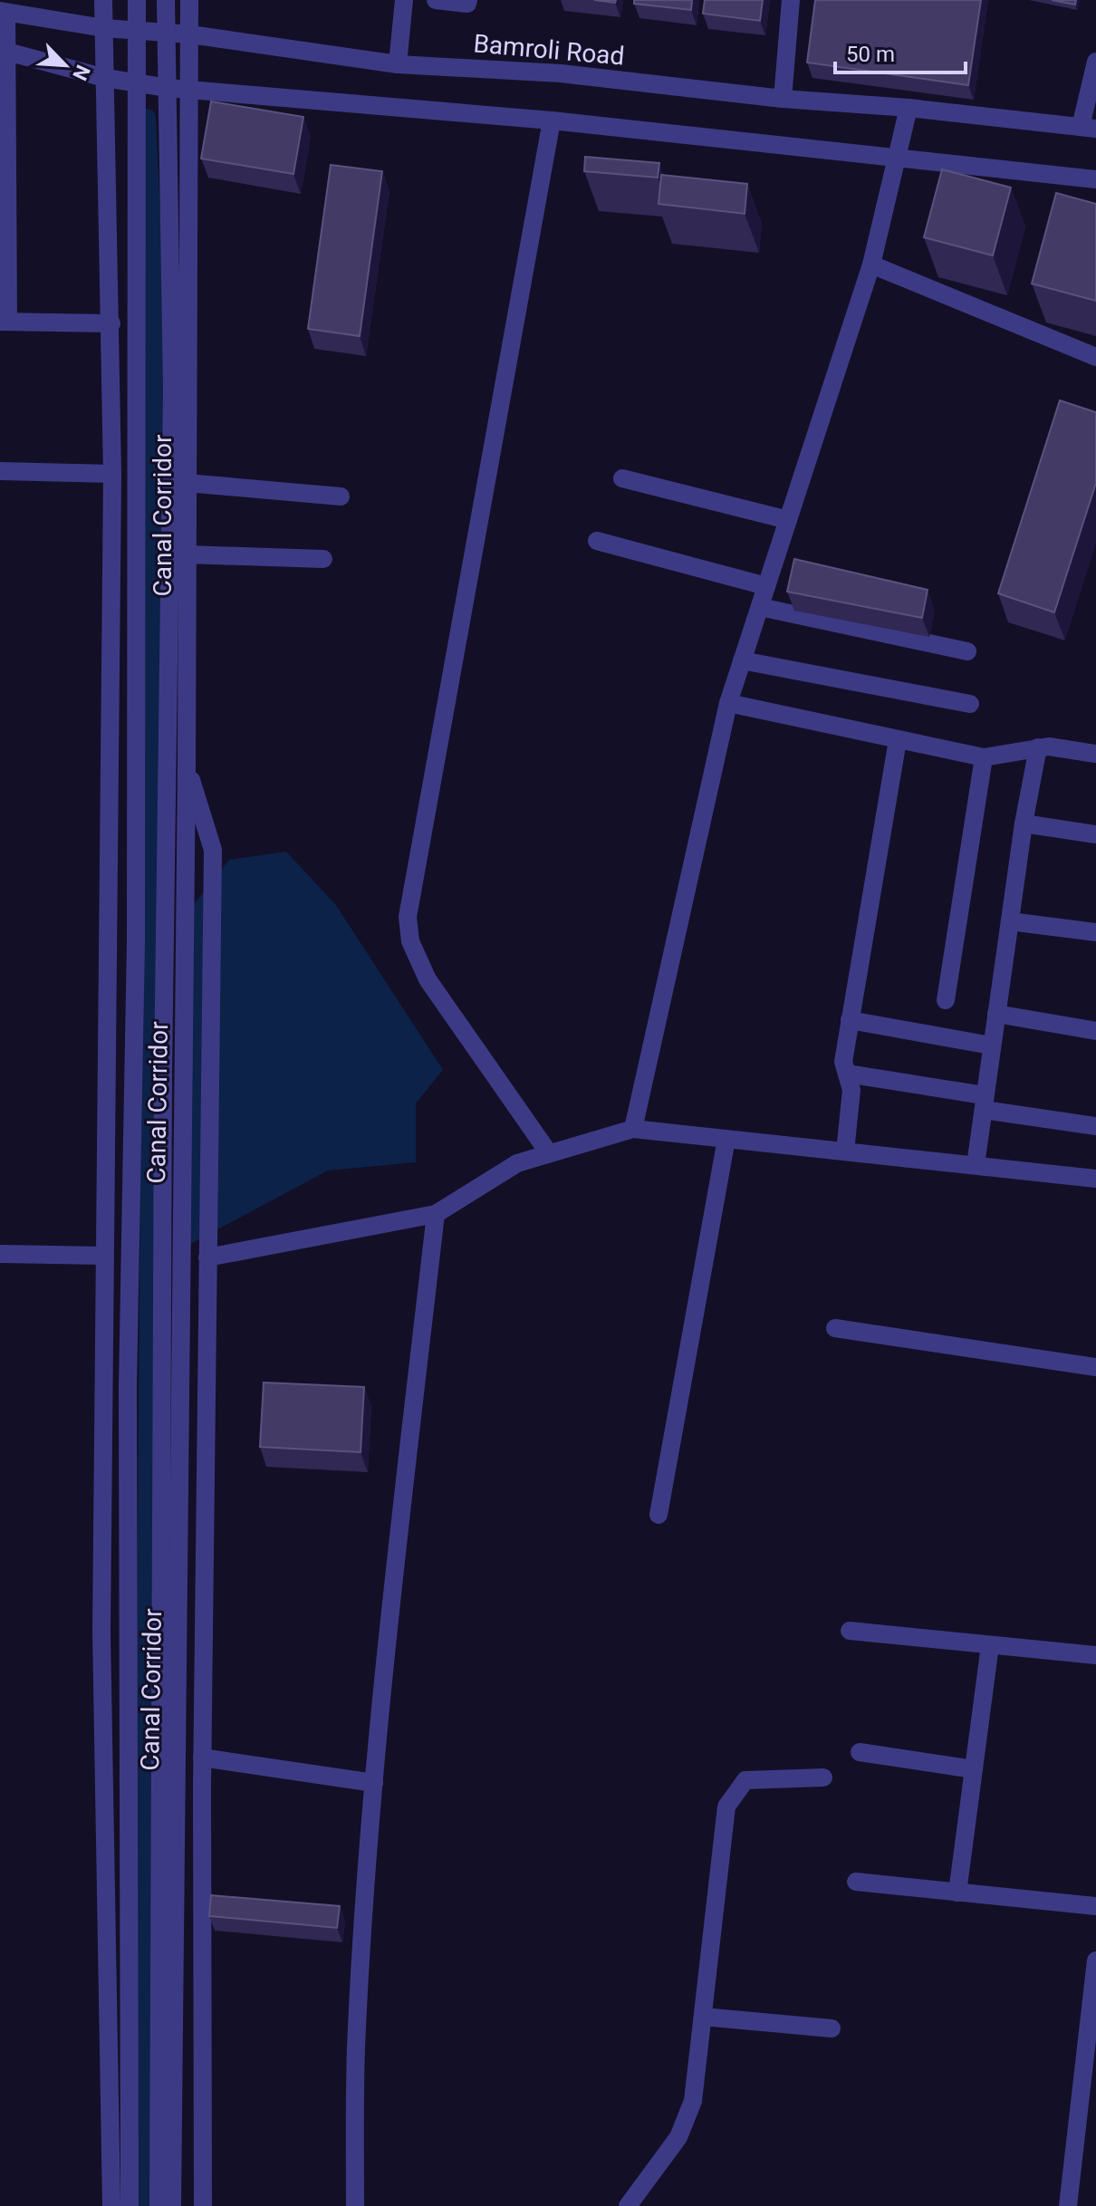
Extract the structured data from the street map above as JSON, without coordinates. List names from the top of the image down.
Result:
{
  "streets": {
    "street": ["Bamroli Road", "Canal Corridor"]
  },
  "crossings": [
    ["Bamroli Road", "Canal Corridor"]
  ],
  "scale_bar": "50 m",
  "north": "bottom right"
}
